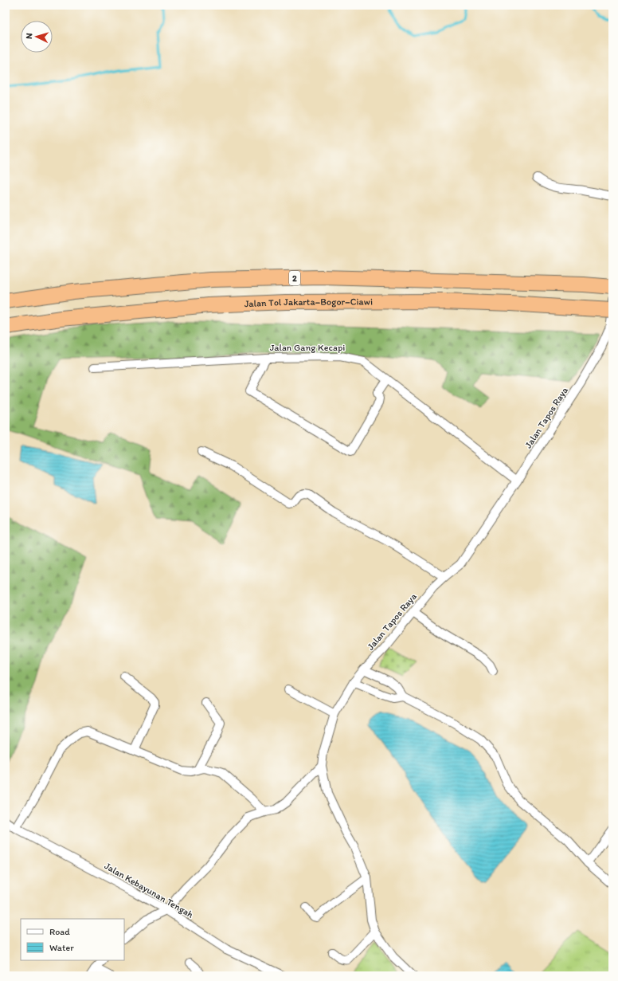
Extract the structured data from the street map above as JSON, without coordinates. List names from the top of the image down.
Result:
{
  "streets": {
    "highway": ["2", "Jalan Tol Jakarta–Bogor–Ciawi"],
    "street": ["Jalan Gang Kecapi", "Jalan Tapos Raya", "Jalan Kebayunan Tengah"]
  },
  "crossings": [
    ["Jalan Gang Kecapi", "Jalan Tapos Raya"]
  ],
  "legend": ["Road", "Water"],
  "north": "left"
}
